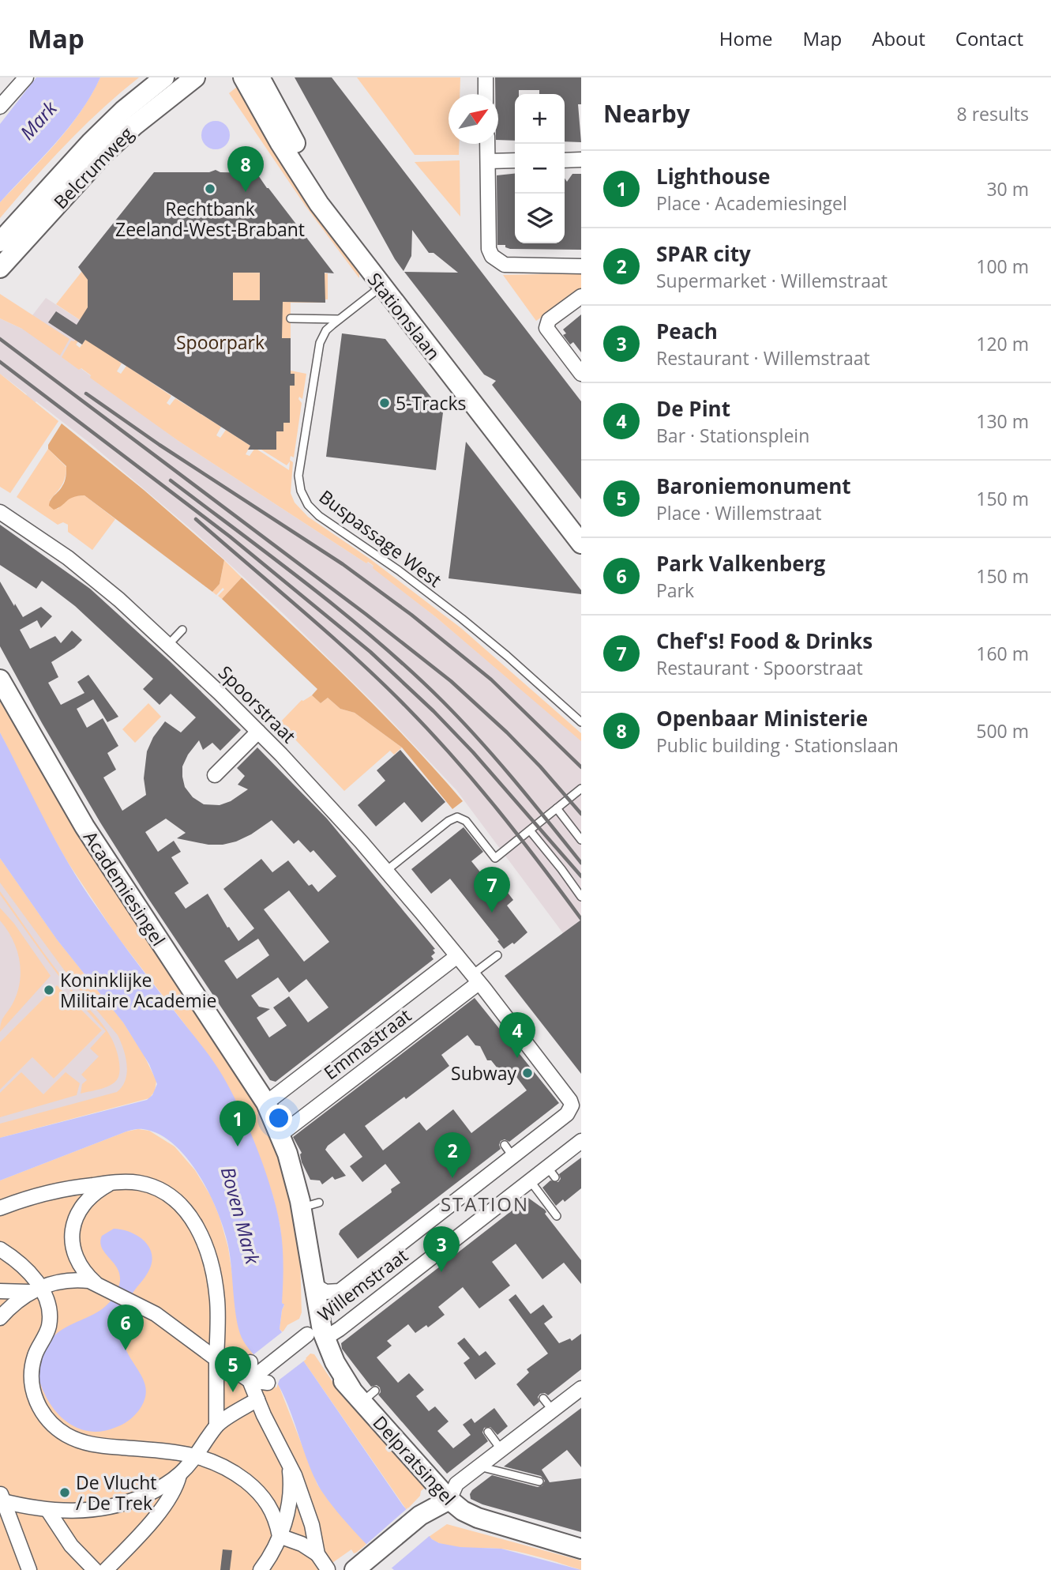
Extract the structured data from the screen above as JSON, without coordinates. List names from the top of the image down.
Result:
{
  "streets": {
    "main road": [
      "Belcrumweg",
      "Stationslaan",
      "Academiesingel",
      "Delpratsingel"
    ],
    "street": ["Spoorstraat", "Emmastraat", "Willemstraat"],
    "lane": ["Buspassage West"]
  },
  "crossings": [
    ["Stationslaan", "Buspassage West"],
    ["Spoorstraat", "Emmastraat"],
    ["Spoorstraat", "Willemstraat"],
    ["Academiesingel", "Emmastraat"],
    ["Academiesingel", "Willemstraat"],
    ["Academiesingel", "Delpratsingel"],
    ["Willemstraat", "Delpratsingel"]
  ],
  "districts": ["STATION"],
  "water": ["Mark", "Boven Mark"],
  "parks": ["Spoorpark"],
  "places": [
    "Rechtbank Zeeland-West-Brabant",
    "5-Tracks",
    "Koninklijke Militaire Academie",
    "Subway",
    "De Vlucht / De Trek"
  ],
  "north": "top right",
  "page": {
    "header": "Map",
    "nav": [
      "Home",
      "Map",
      "About",
      "Contact"
    ],
    "heading": ["Nearby", "8 results"],
    "map_buttons": ["+", "−"],
    "pins": [
      "8",
      "7",
      "4",
      "1",
      "2",
      "3",
      "6",
      "5"
    ],
    "list": [
      {
        "mark": "1",
        "name": "Lighthouse",
        "note": "Place · Academiesingel",
        "value": "30 m"
      },
      {
        "mark": "2",
        "name": "SPAR city",
        "note": "Supermarket · Willemstraat",
        "value": "100 m"
      },
      {
        "mark": "3",
        "name": "Peach",
        "note": "Restaurant · Willemstraat",
        "value": "120 m"
      },
      {
        "mark": "4",
        "name": "De Pint",
        "note": "Bar · Stationsplein",
        "value": "130 m"
      },
      {
        "mark": "5",
        "name": "Baroniemonument",
        "note": "Place · Willemstraat",
        "value": "150 m"
      },
      {
        "mark": "6",
        "name": "Park Valkenberg",
        "note": "Park",
        "value": "150 m"
      },
      {
        "mark": "7",
        "name": "Chef's! Food & Drinks",
        "note": "Restaurant · Spoorstraat",
        "value": "160 m"
      },
      {
        "mark": "8",
        "name": "Openbaar Ministerie",
        "note": "Public building · Stationslaan",
        "value": "500 m"
      }
    ]
  }
}
